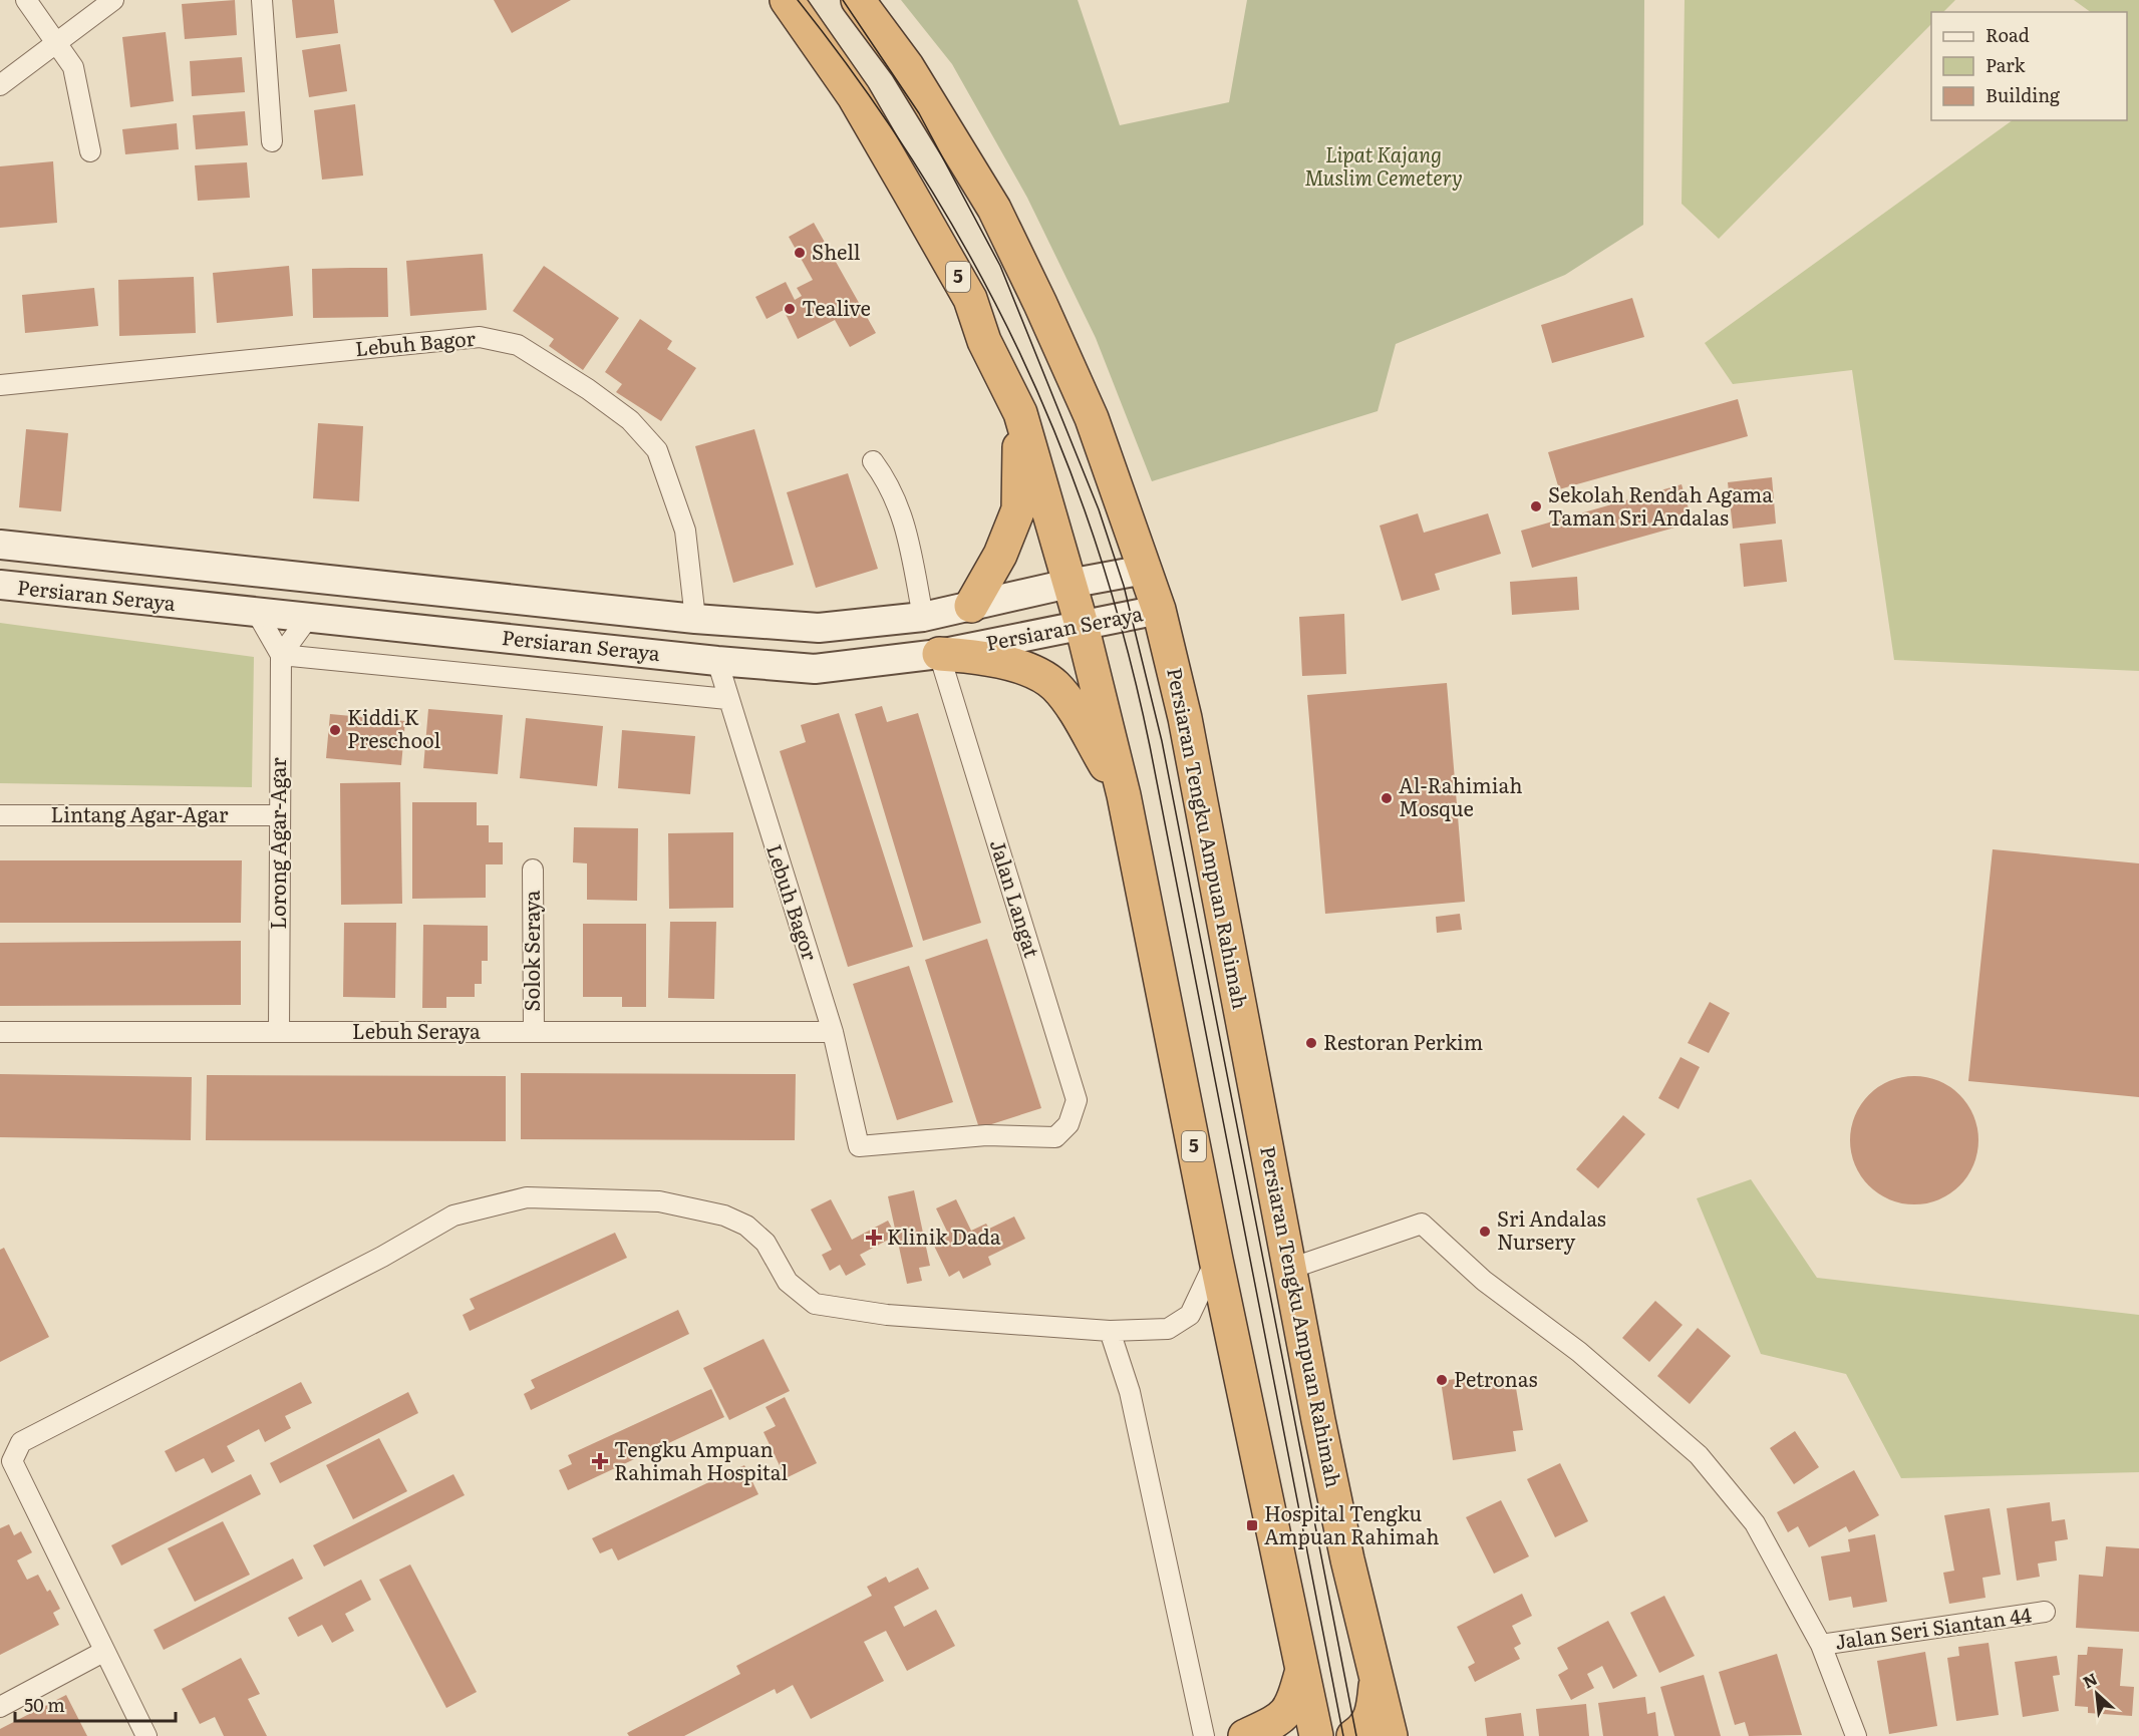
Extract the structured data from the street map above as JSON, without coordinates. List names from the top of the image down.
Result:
{
  "streets": {
    "highway": ["5", "Persiaran Tengku Ampuan Rahimah"],
    "main road": ["Persiaran Seraya"],
    "street": [
      "Lebuh Bagor",
      "Lintang Agar-Agar",
      "Lorong Agar-Agar",
      "Jalan Langat",
      "Solok Seraya",
      "Lebuh Seraya",
      "Jalan Seri Siantan 44"
    ]
  },
  "crossings": [
    ["5", "Persiaran Seraya"],
    ["Lebuh Bagor", "Persiaran Seraya"],
    ["Lebuh Bagor", "Jalan Langat"],
    ["Lebuh Bagor", "Lebuh Seraya"],
    ["Persiaran Seraya", "Persiaran Tengku Ampuan Rahimah"],
    ["Persiaran Seraya", "Lorong Agar-Agar"],
    ["Persiaran Seraya", "Jalan Langat"],
    ["Lintang Agar-Agar", "Lorong Agar-Agar"],
    ["Lorong Agar-Agar", "Lebuh Seraya"],
    ["Solok Seraya", "Lebuh Seraya"]
  ],
  "parks": ["Lipat Kajang Muslim Cemetery"],
  "places": {
    "other": [
      "Shell",
      "Tealive",
      "Sekolah Rendah Agama Taman Sri Andalas",
      "Kiddi K Preschool",
      "Al-Rahimiah Mosque",
      "Restoran Perkim",
      "Sri Andalas Nursery",
      "Petronas"
    ],
    "health": ["Klinik Dada", "Tengku Ampuan Rahimah Hospital"],
    "transit": ["Hospital Tengku Ampuan Rahimah"]
  },
  "legend": ["Road", "Park", "Building"],
  "scale_bar": "50 m",
  "north": "top left"
}
